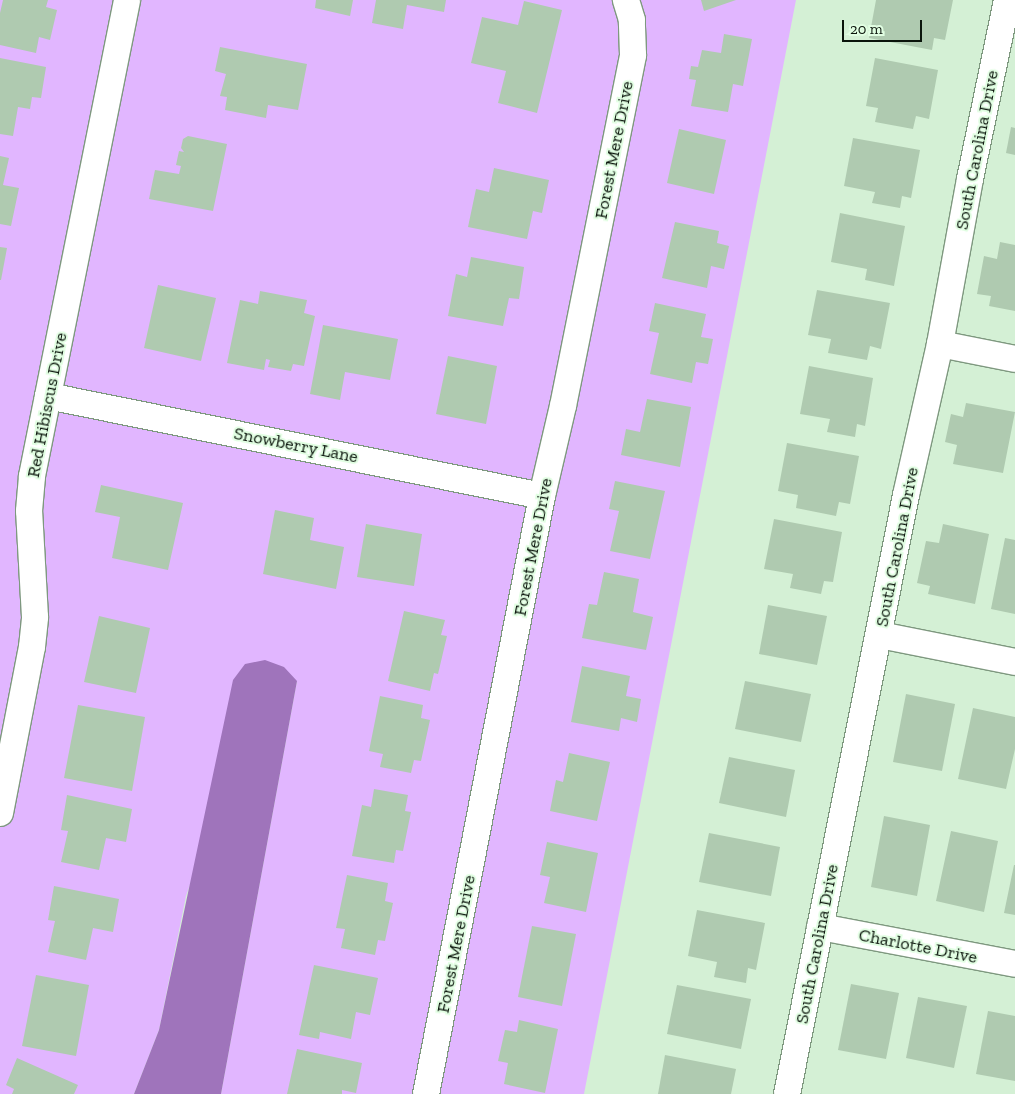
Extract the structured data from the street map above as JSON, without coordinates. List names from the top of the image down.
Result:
{
  "streets": {
    "street": [
      "Forest Mere Drive",
      "South Carolina Drive",
      "Red Hibiscus Drive",
      "Snowberry Lane",
      "Charlotte Drive"
    ]
  },
  "crossings": [
    ["Forest Mere Drive", "Snowberry Lane"],
    ["South Carolina Drive", "Charlotte Drive"],
    ["Red Hibiscus Drive", "Snowberry Lane"]
  ],
  "scale_bar": "20 m"
}
